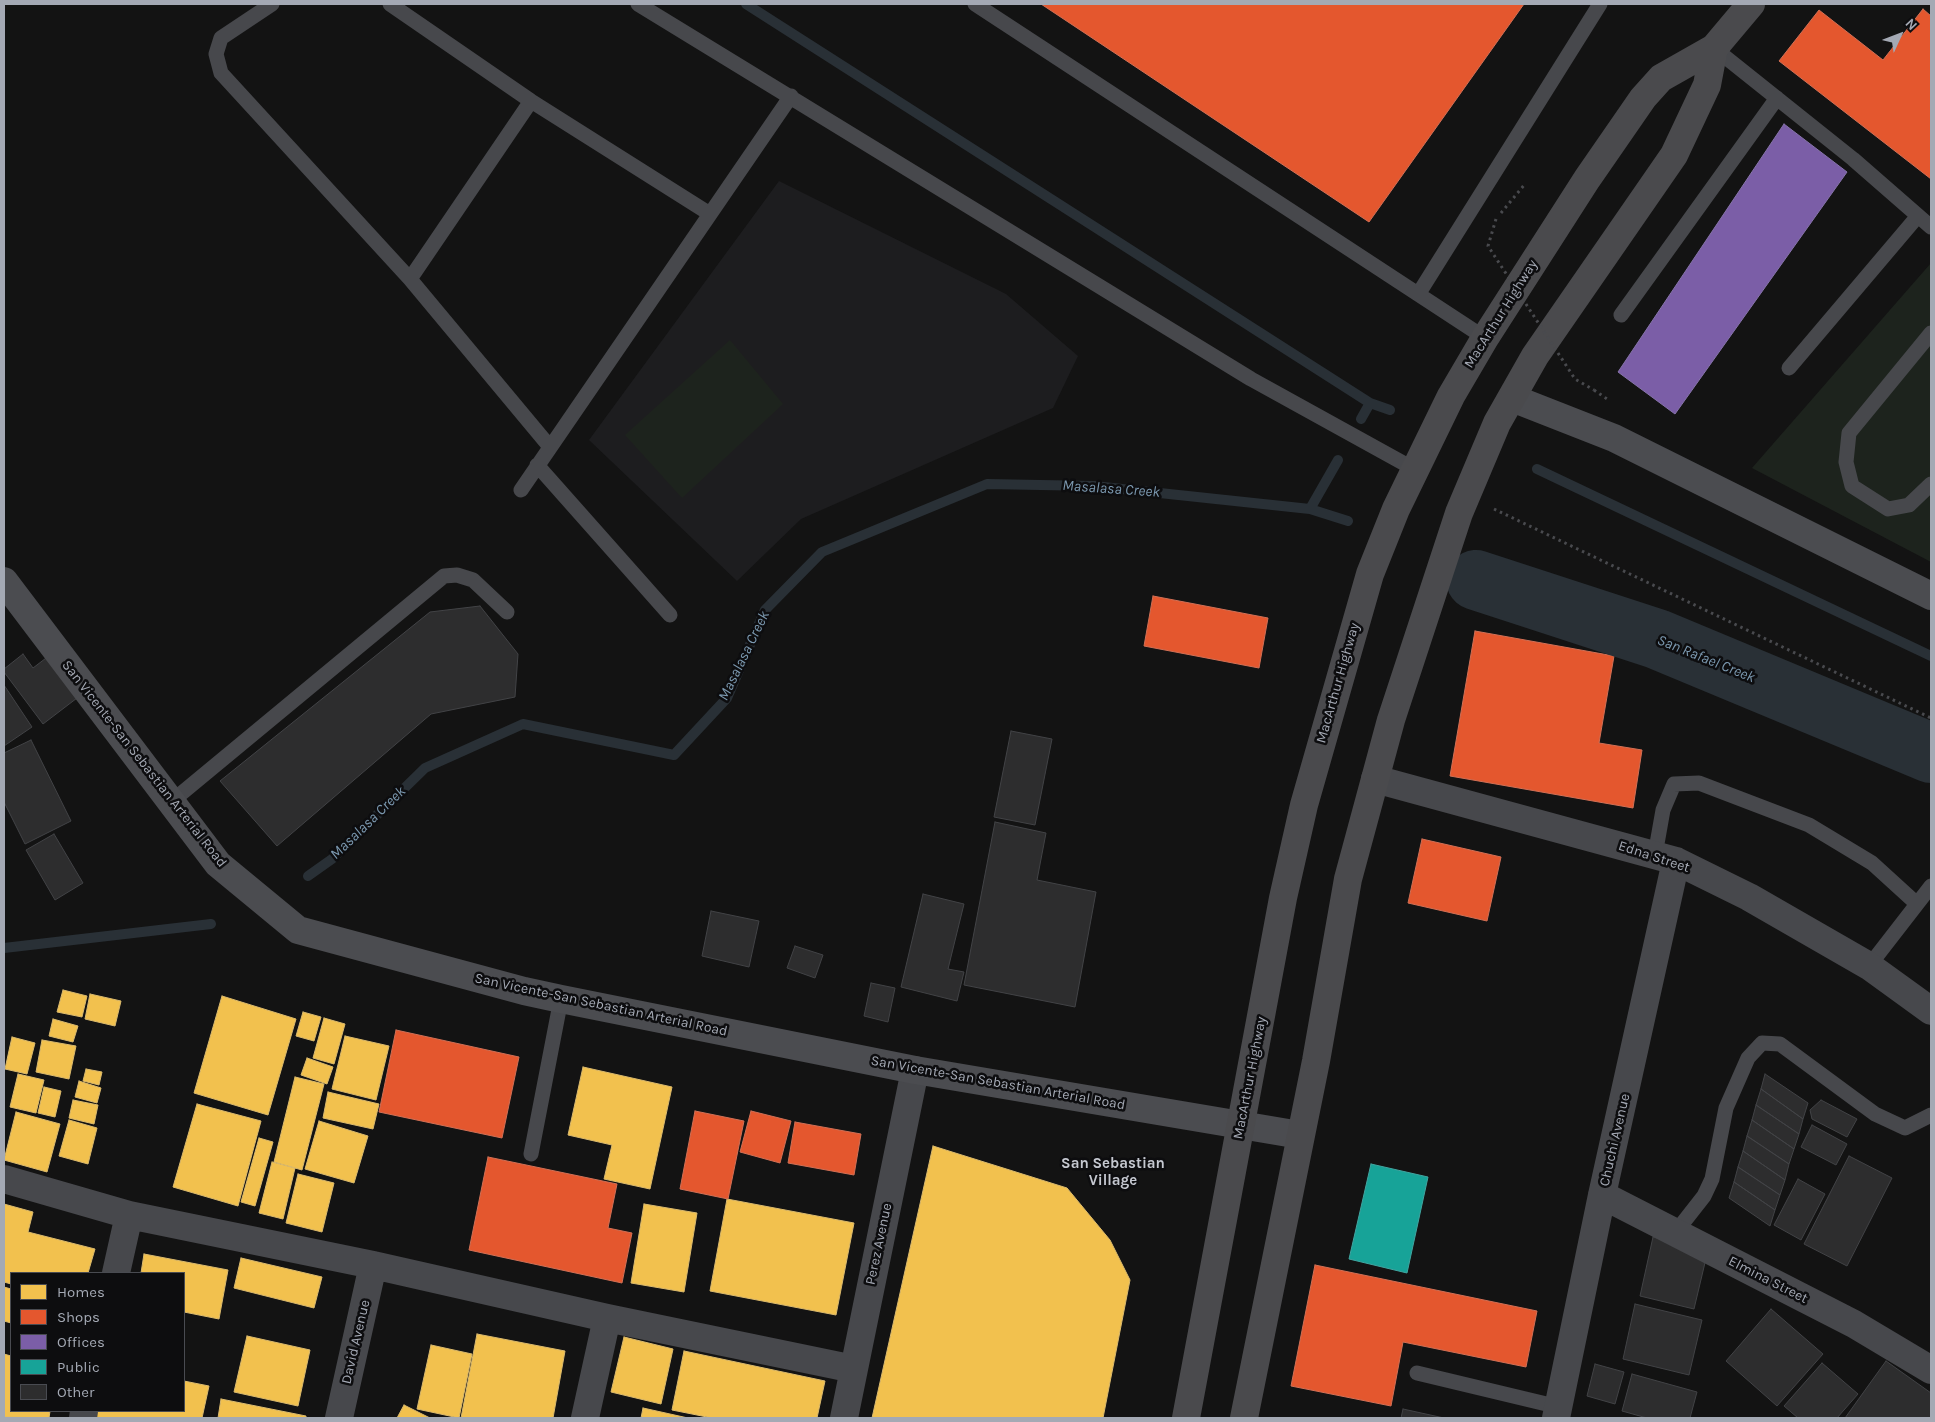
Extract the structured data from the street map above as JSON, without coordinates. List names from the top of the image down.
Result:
{
  "streets": {
    "highway": ["MacArthur Highway"],
    "street": [
      "San Vicente-San Sebastian Arterial Road",
      "Edna Street",
      "Chuchi Avenue",
      "Perez Avenue",
      "Elmina Street",
      "David Avenue"
    ]
  },
  "crossings": [
    ["MacArthur Highway", "San Vicente-San Sebastian Arterial Road"],
    ["MacArthur Highway", "Edna Street"],
    ["San Vicente-San Sebastian Arterial Road", "Perez Avenue"],
    ["Edna Street", "Chuchi Avenue"],
    ["Chuchi Avenue", "Elmina Street"]
  ],
  "districts": ["San Sebastian Village"],
  "water": ["Masalasa Creek", "San Rafael Creek"],
  "legend": [
    "Homes",
    "Shops",
    "Offices",
    "Public",
    "Other"
  ],
  "north": "top right"
}
